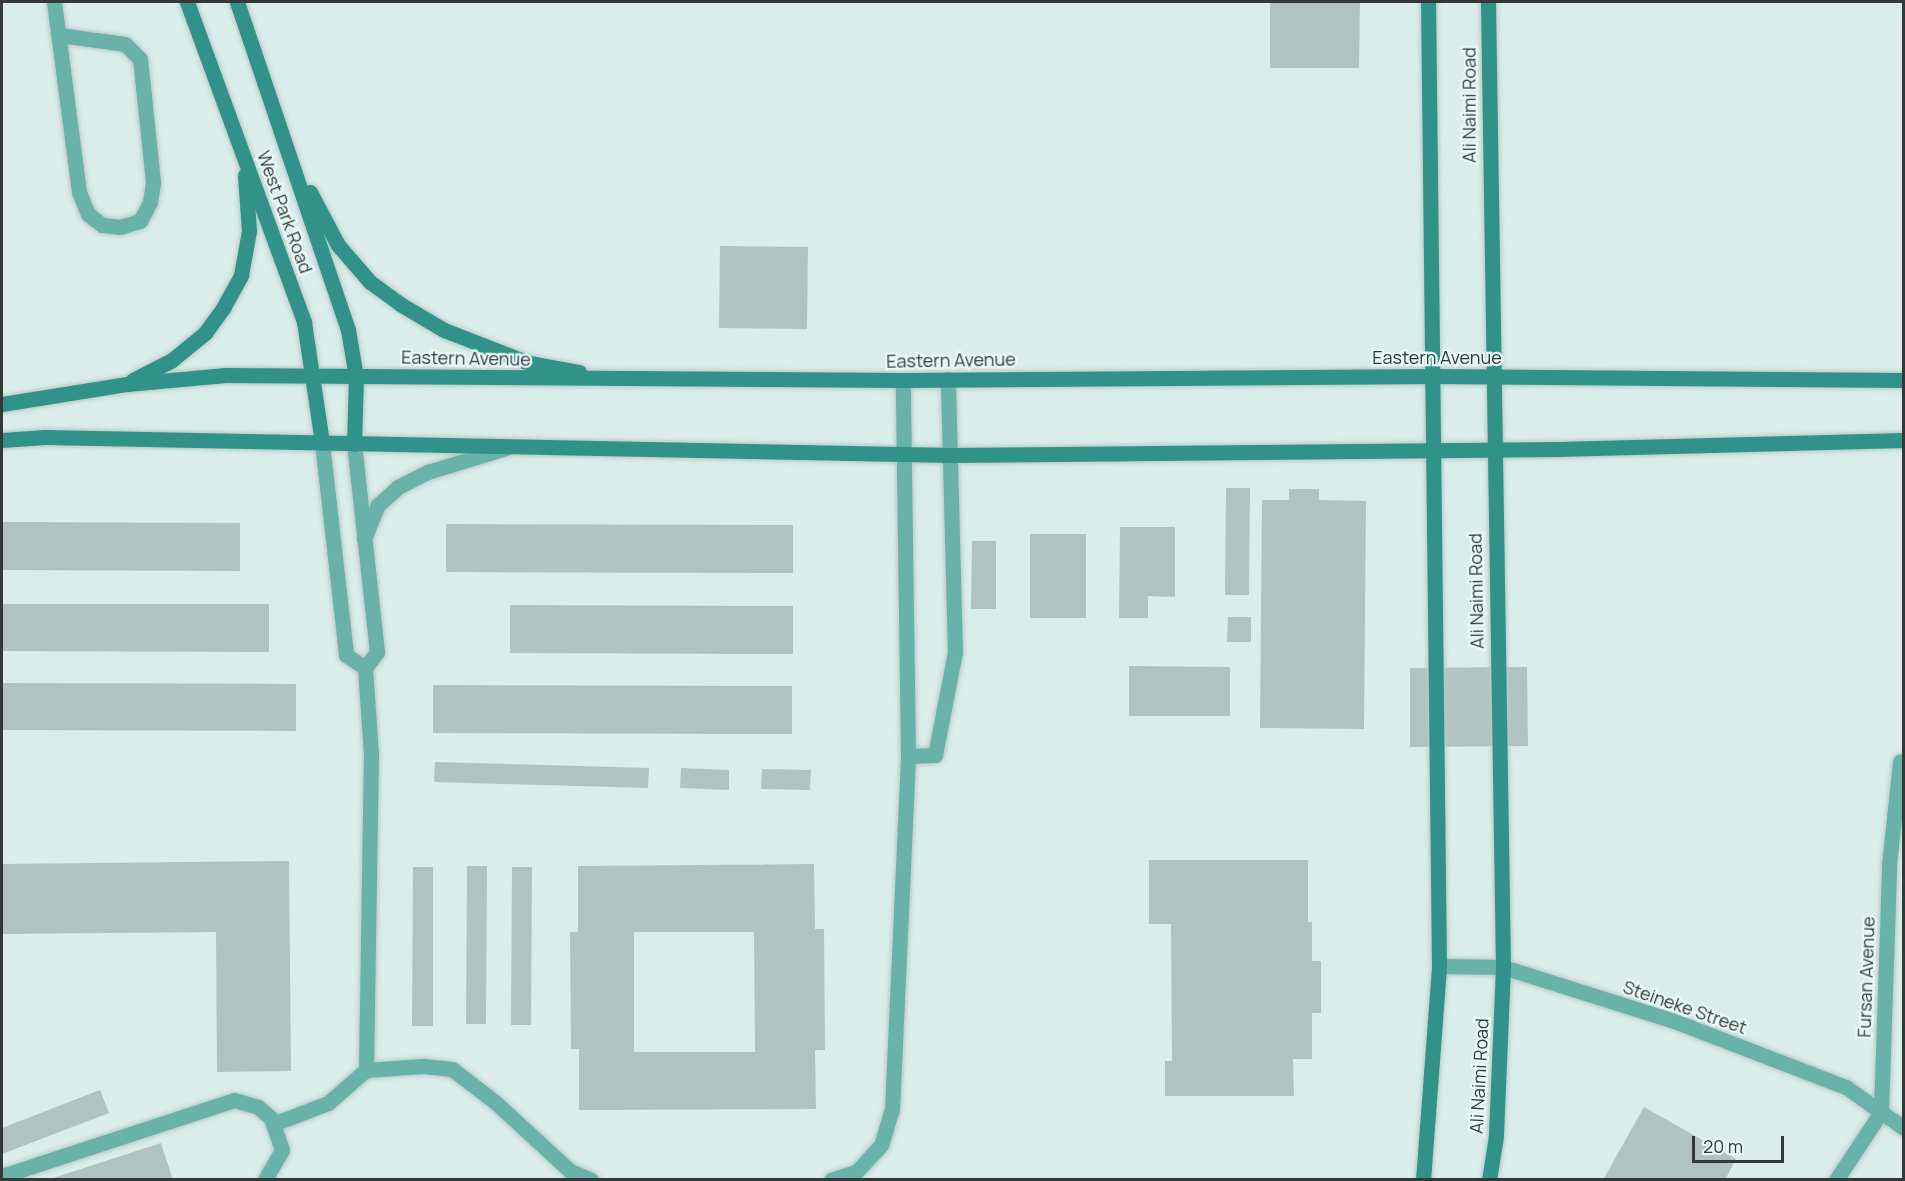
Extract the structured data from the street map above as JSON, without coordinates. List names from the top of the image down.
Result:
{
  "streets": {
    "main road": ["Ali Naimi Road", "West Park Road", "Eastern Avenue"],
    "street": ["Fursan Avenue", "Steineke Street"]
  },
  "crossings": [
    ["Ali Naimi Road", "Eastern Avenue"],
    ["Ali Naimi Road", "Steineke Street"],
    ["West Park Road", "Eastern Avenue"],
    ["Fursan Avenue", "Steineke Street"]
  ],
  "scale_bar": "20 m"
}
